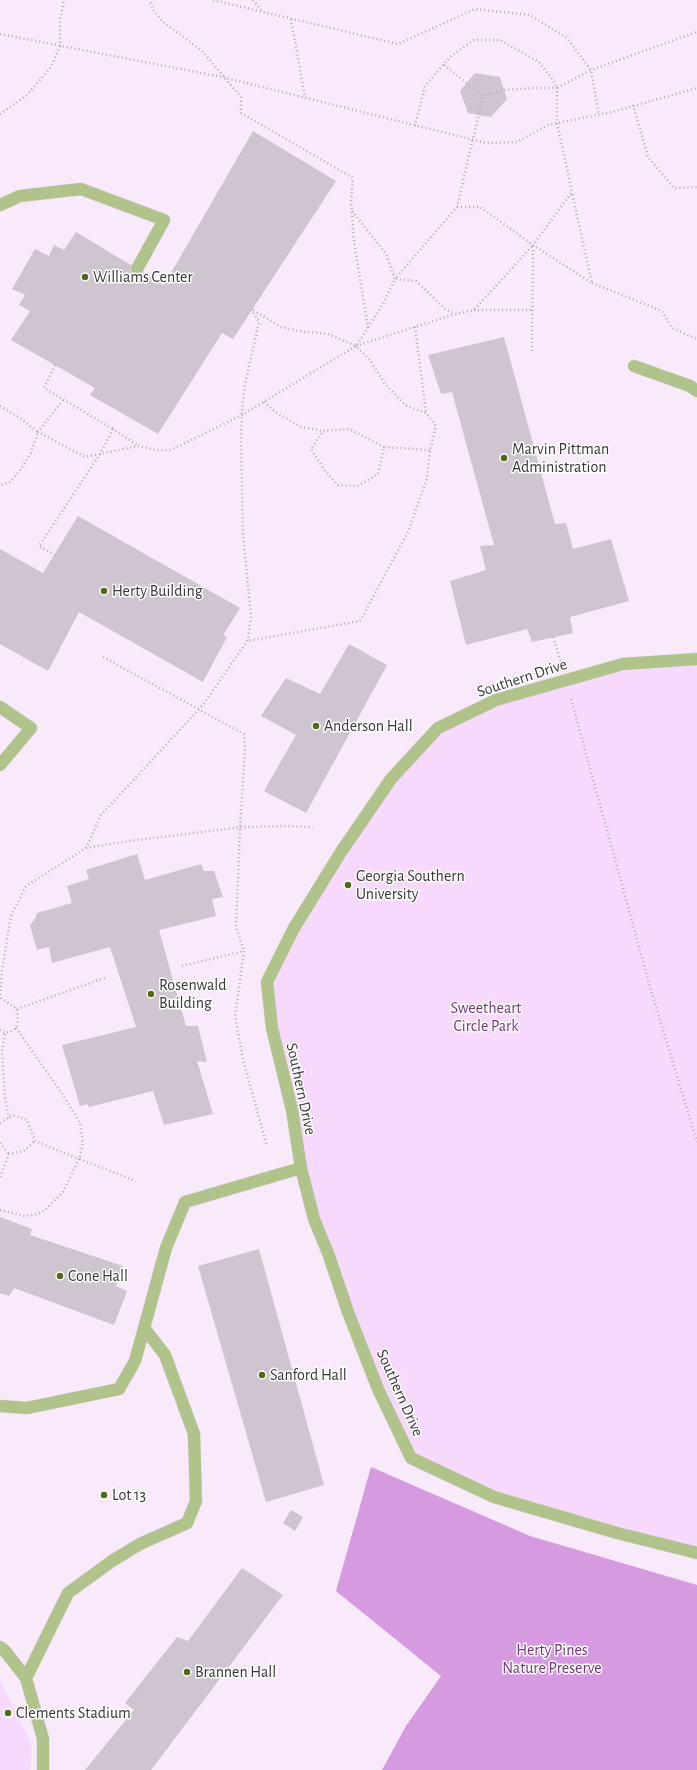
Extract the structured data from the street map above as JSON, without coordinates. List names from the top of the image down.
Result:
{
  "streets": {
    "street": ["Southern Drive"]
  },
  "parks": ["Sweetheart Circle Park", "Herty Pines Nature Preserve"],
  "places": [
    "Williams Center",
    "Marvin Pittman Administration",
    "Herty Building",
    "Anderson Hall",
    "Georgia Southern University",
    "Rosenwald Building",
    "Cone Hall",
    "Sanford Hall",
    "Lot 13",
    "Brannen Hall",
    "Clements Stadium"
  ]
}
